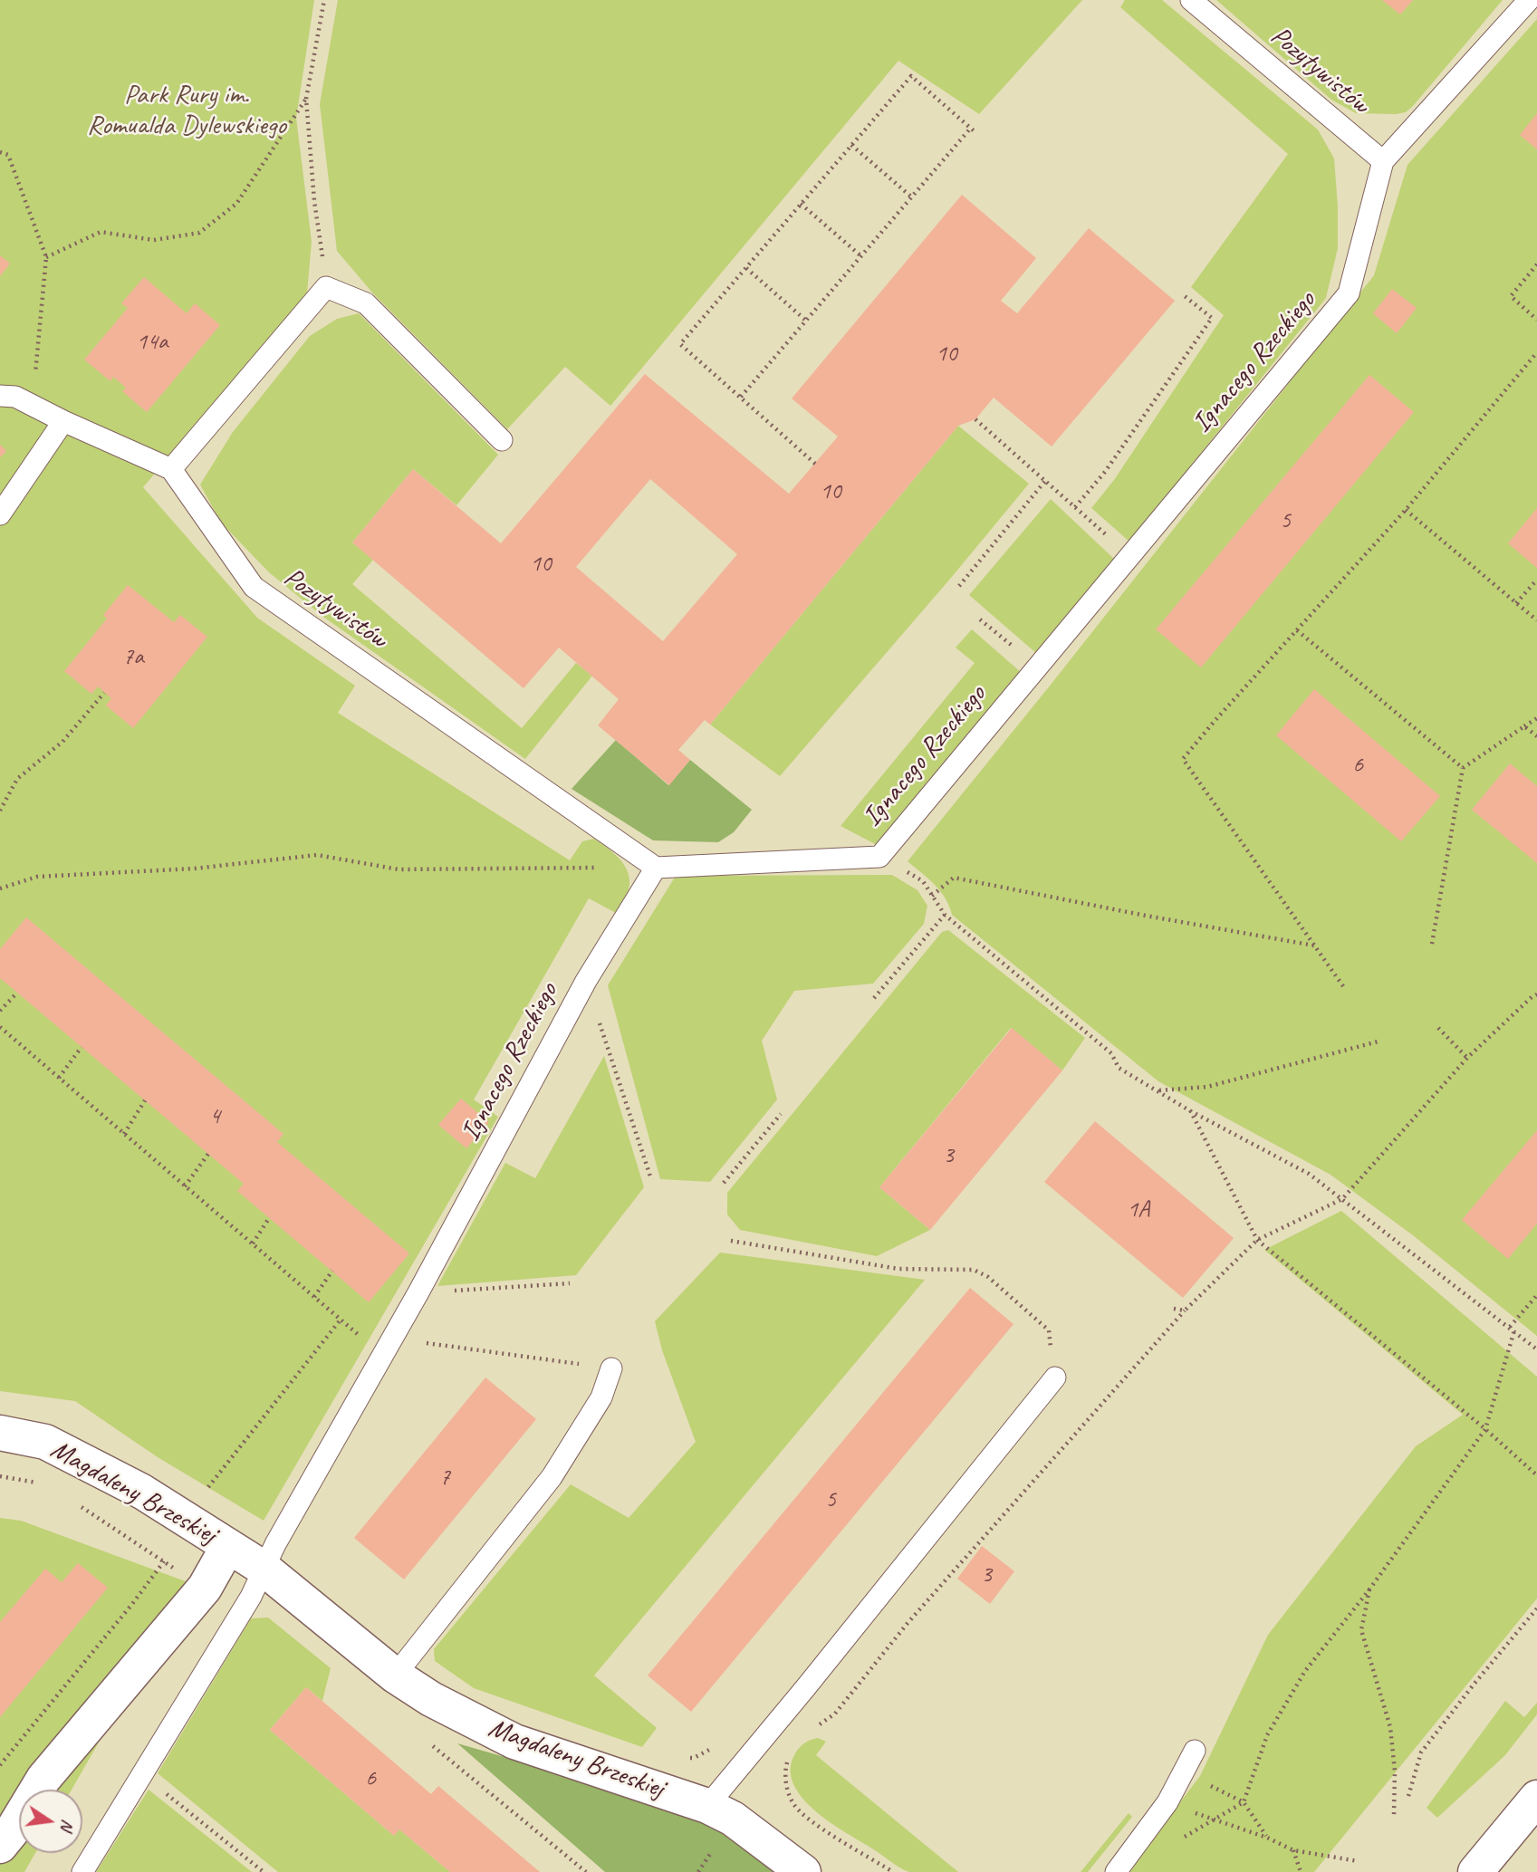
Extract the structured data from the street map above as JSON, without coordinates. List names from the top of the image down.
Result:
{
  "streets": {
    "street": ["Magdaleny Brzeskiej"],
    "lane": ["Pozytywistów", "Ignacego Rzeckiego"]
  },
  "crossings": [
    ["Pozytywistów", "Ignacego Rzeckiego"],
    ["Ignacego Rzeckiego", "Magdaleny Brzeskiej"]
  ],
  "parks": ["Park Rury im. Romualda Dylewskiego"],
  "house_numbers": [
    "14a",
    "10",
    "10",
    "5",
    "10",
    "7a",
    "6",
    "4",
    "3",
    "1A",
    "7",
    "5",
    "3",
    "6"
  ],
  "north": "right"
}
